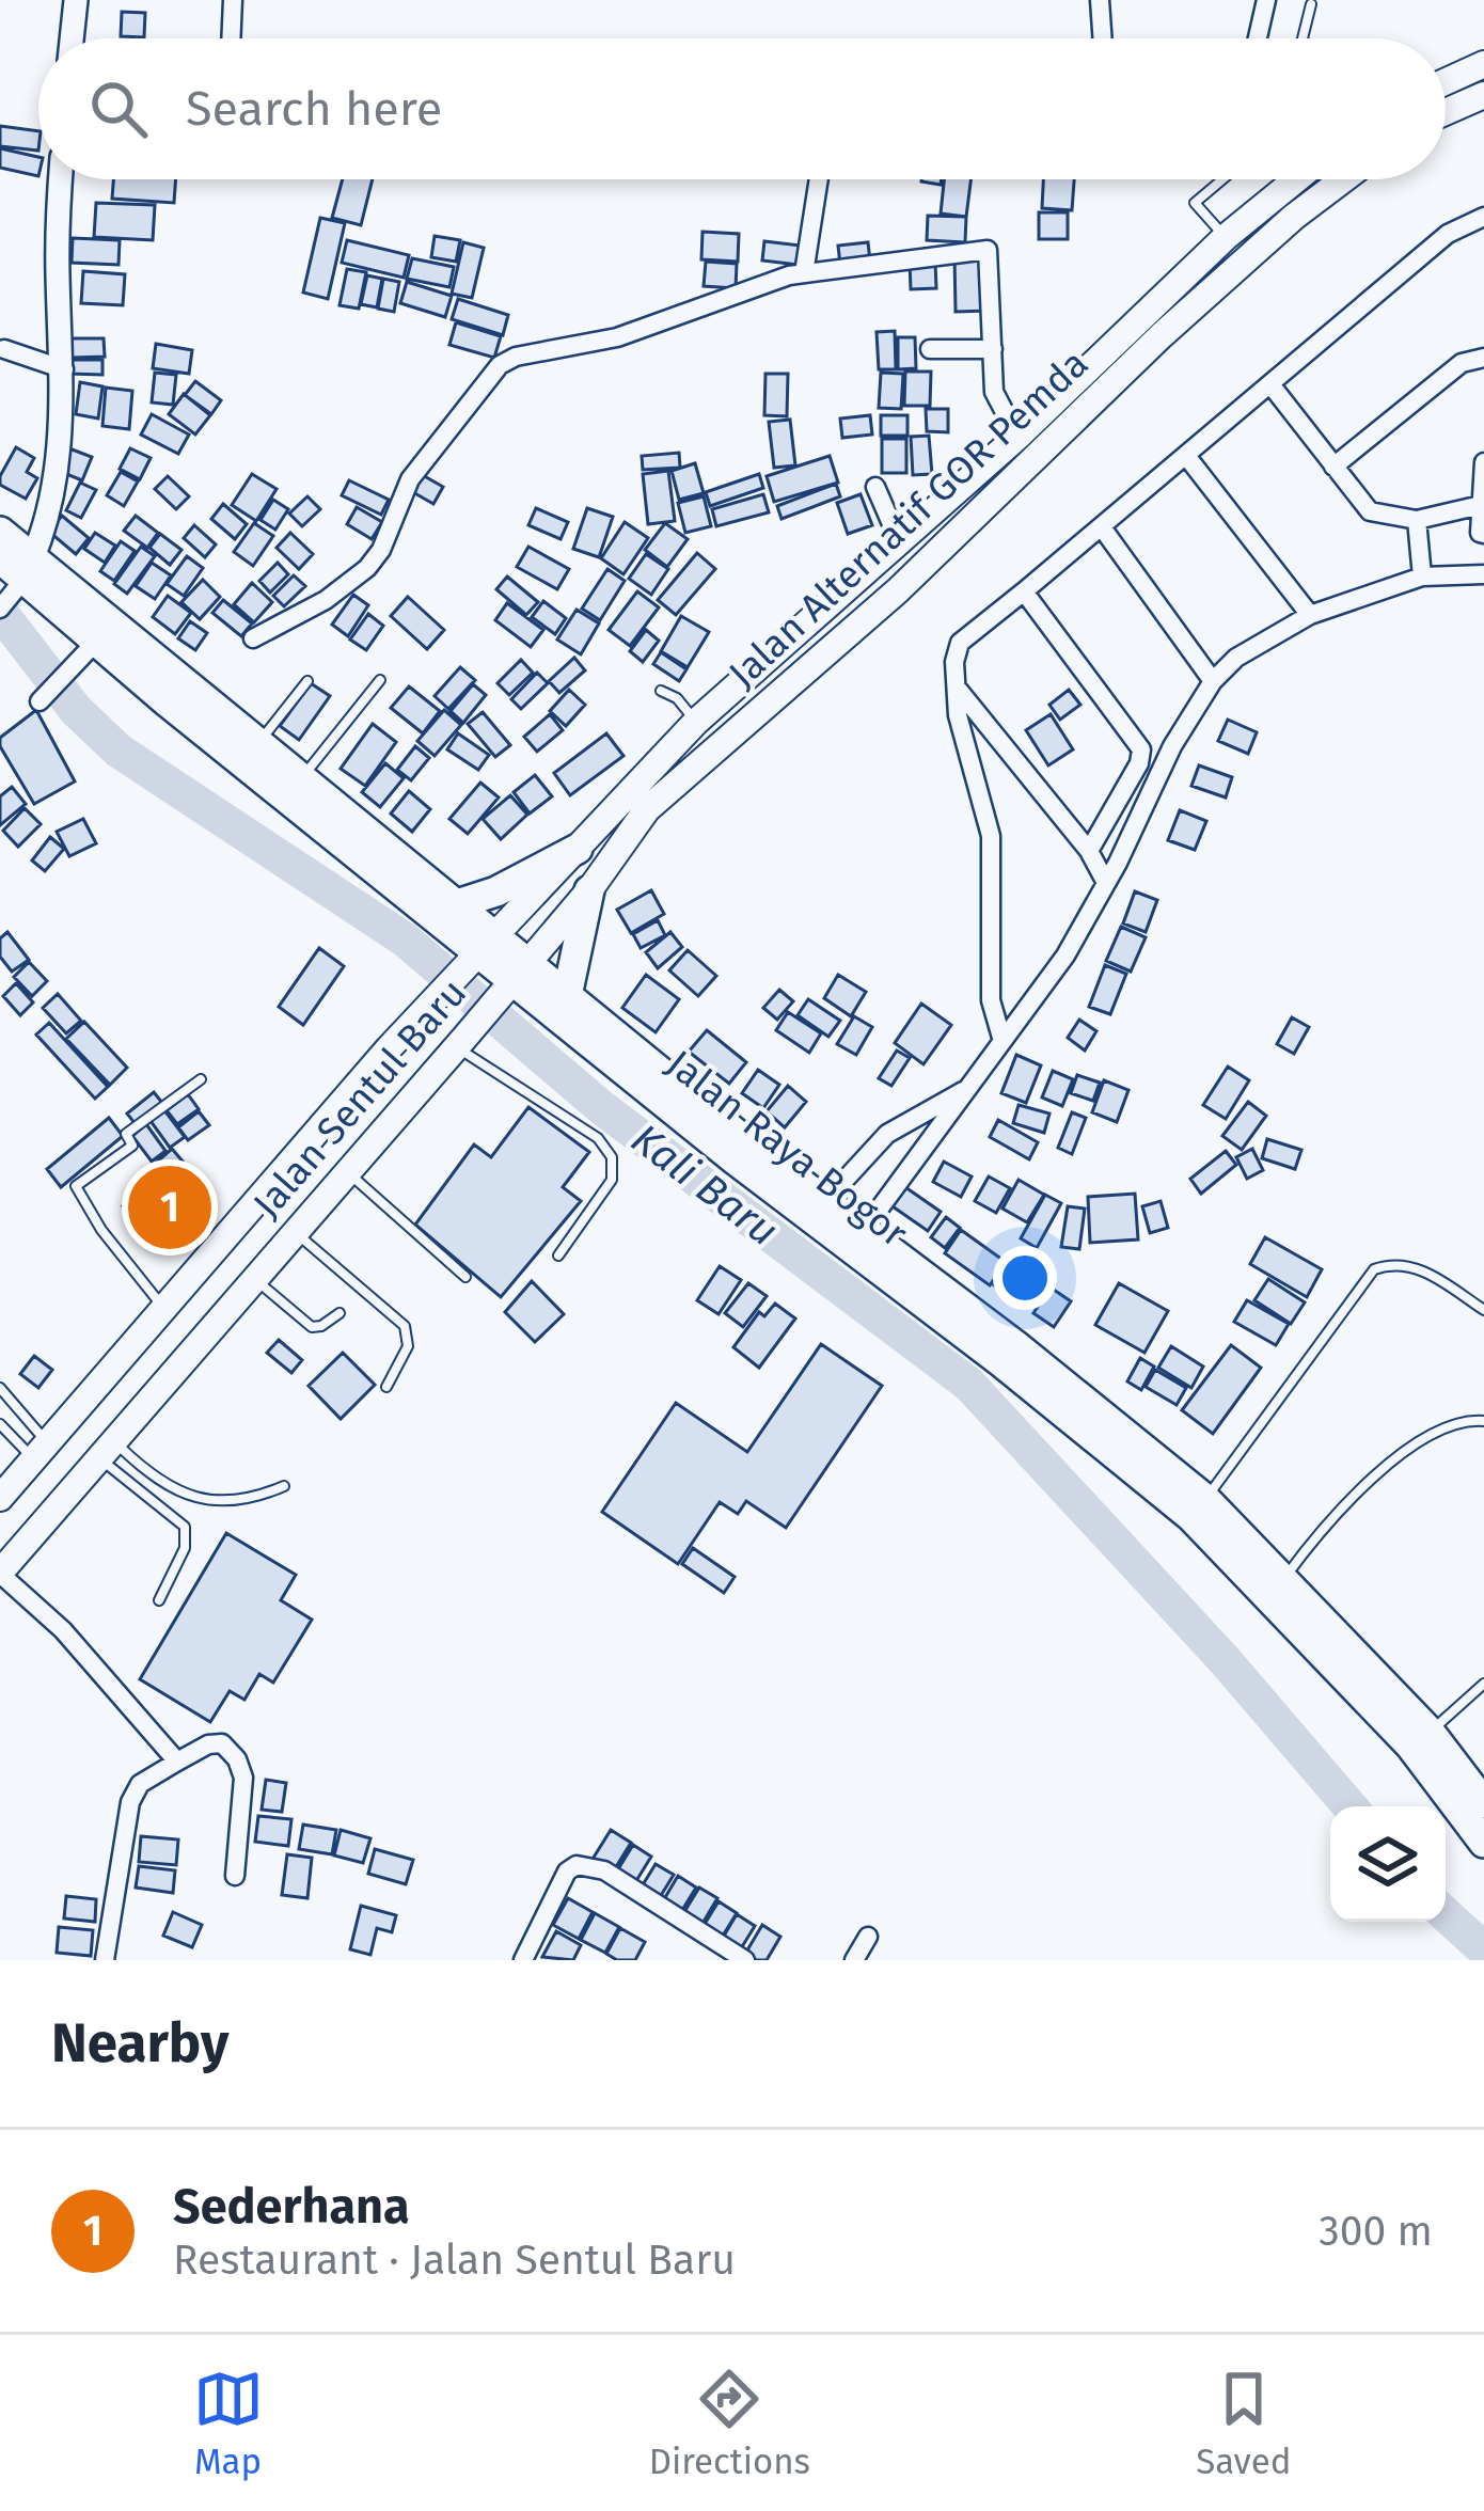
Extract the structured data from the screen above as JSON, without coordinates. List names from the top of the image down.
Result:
{
  "streets": {
    "highway": ["Jalan Raya Bogor"],
    "main road": ["Jalan Alternatif GOR Pemda", "Jalan Sentul Baru"]
  },
  "crossings": [
    ["Jalan Alternatif GOR Pemda", "Jalan Sentul Baru"],
    ["Jalan Alternatif GOR Pemda", "Jalan Raya Bogor"],
    ["Jalan Sentul Baru", "Jalan Raya Bogor"]
  ],
  "water": ["Kali Baru"],
  "page": {
    "search": "Search here",
    "pins": "1",
    "heading": "Nearby",
    "list": [
      {
        "mark": "1",
        "name": "Sederhana",
        "note": "Restaurant · Jalan Sentul Baru",
        "value": "300 m"
      }
    ],
    "nav": ["Map", "Directions", "Saved"]
  }
}
